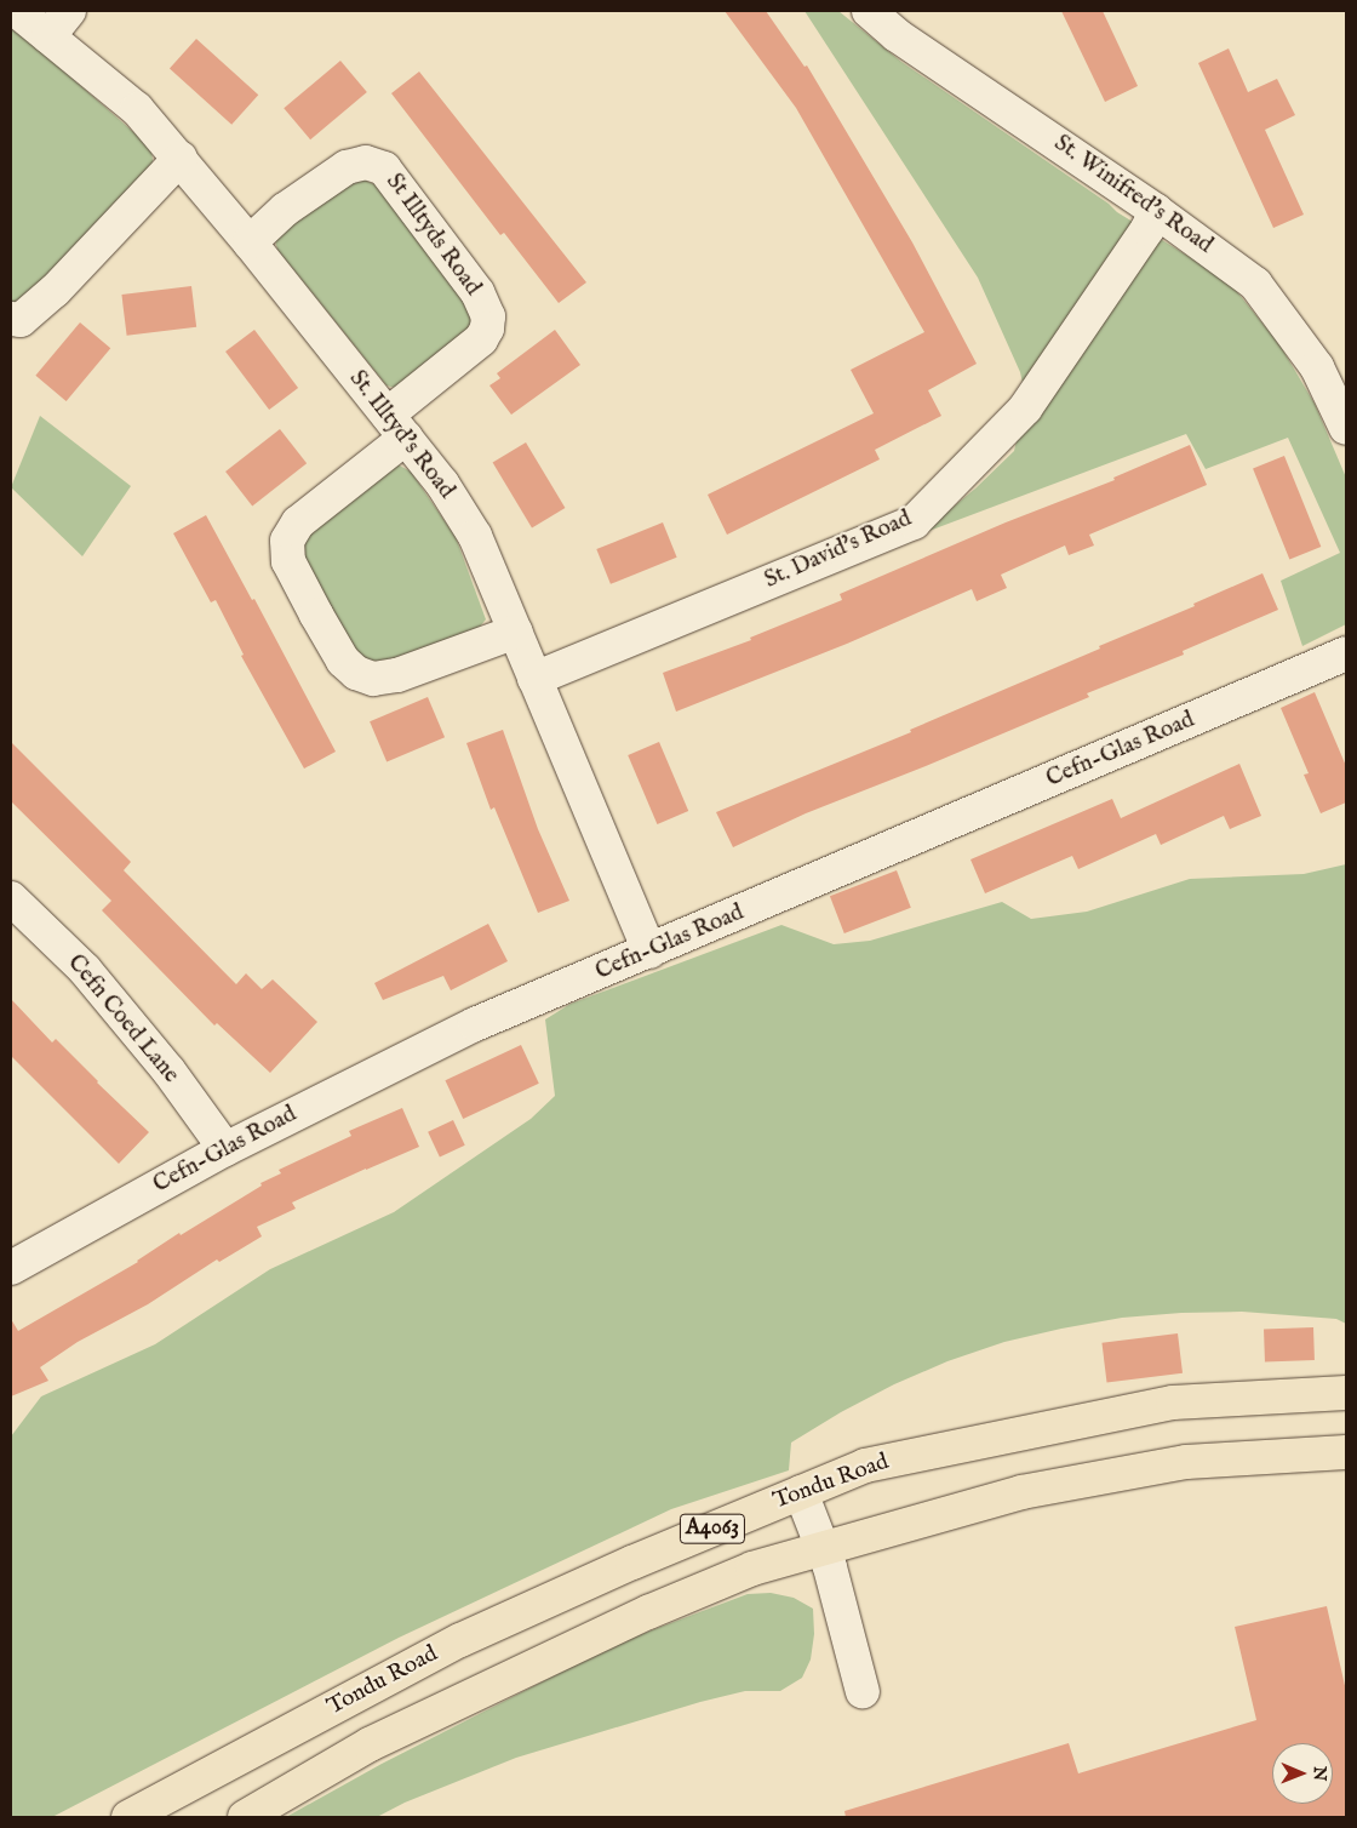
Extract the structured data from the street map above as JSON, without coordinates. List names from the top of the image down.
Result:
{
  "streets": {
    "main road": ["Tondu Road", "A4063"],
    "street": [
      "St. Winifred's Road",
      "St Illtyds Road",
      "St. Illtyd's Road",
      "St. David's Road",
      "Cefn-Glas Road",
      "Cefn Coed Lane"
    ]
  },
  "crossings": [
    ["St. Winifred's Road", "St. David's Road"],
    ["St Illtyds Road", "St. Illtyd's Road"],
    ["St. Illtyd's Road", "St. David's Road"],
    ["St. Illtyd's Road", "Cefn-Glas Road"],
    ["Cefn-Glas Road", "Cefn Coed Lane"]
  ],
  "north": "right"
}
